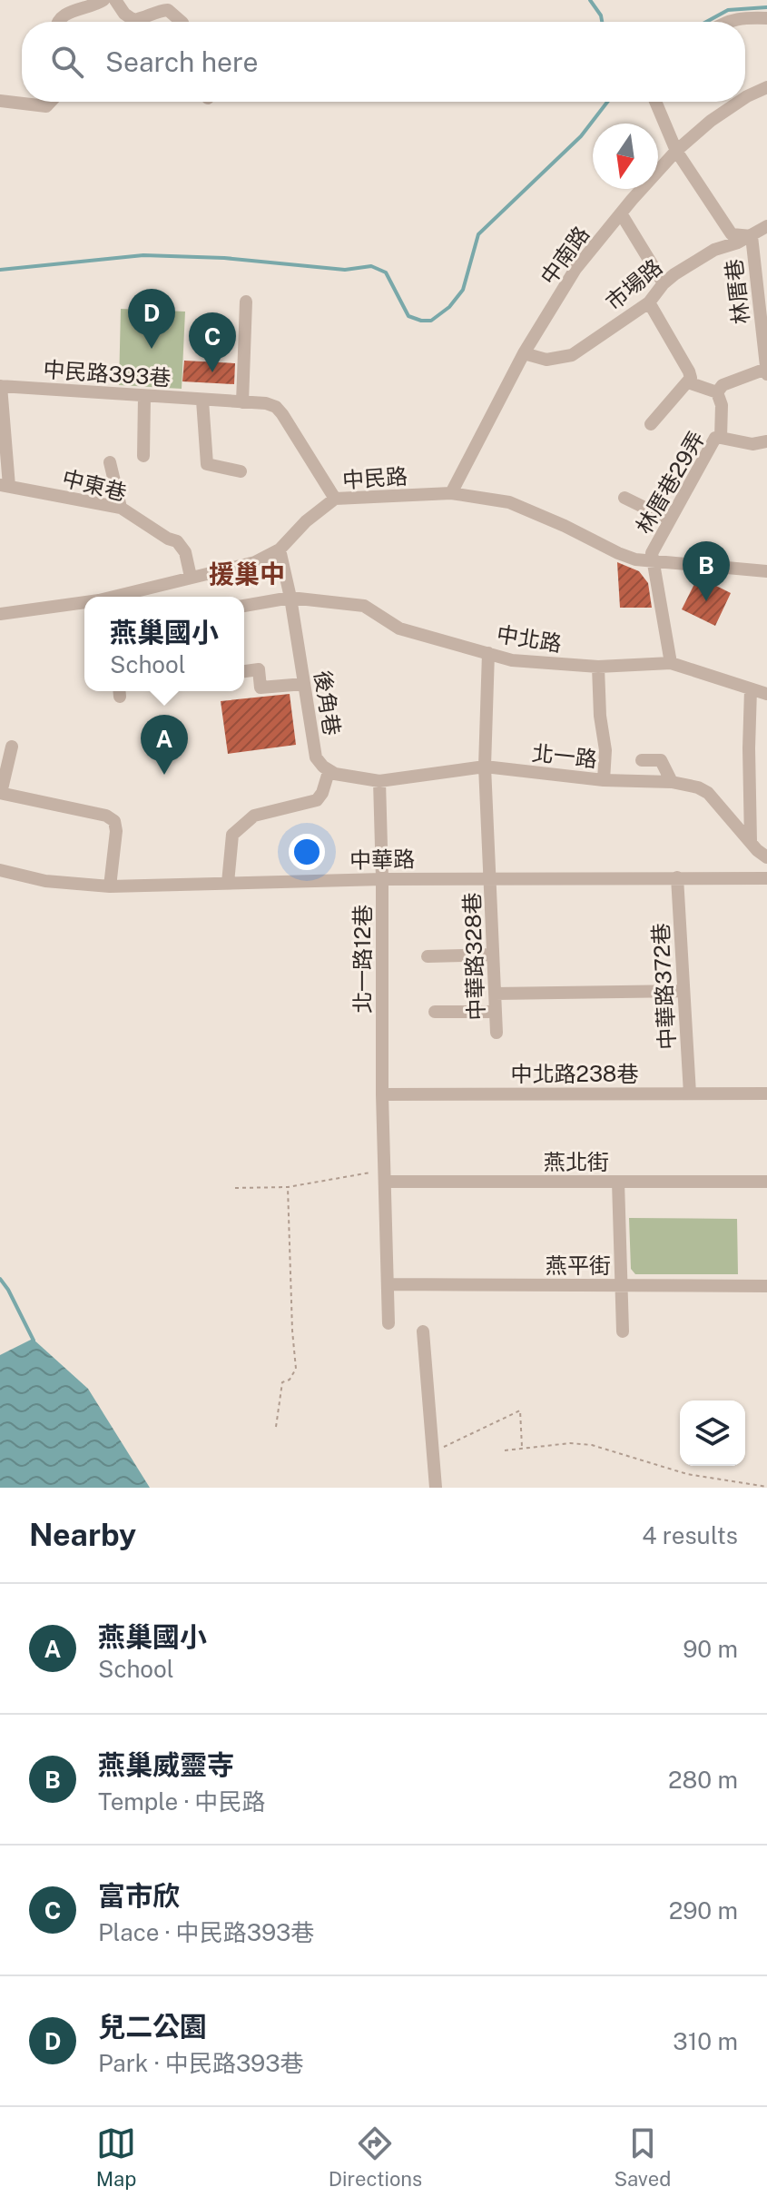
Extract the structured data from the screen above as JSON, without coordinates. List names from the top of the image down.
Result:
{
  "streets": {
    "street": [
      "中南路",
      "市場路",
      "林厝巷",
      "中民路393巷",
      "中民路",
      "林厝巷29弄",
      "中東巷",
      "中北路",
      "後角巷",
      "北一路",
      "中華路",
      "中華路328巷",
      "北一路12巷",
      "中華路372巷",
      "中北路238巷",
      "燕北街",
      "燕平街"
    ]
  },
  "crossings": [
    ["中南路", "市場路"],
    ["中南路", "林厝巷"],
    ["中南路", "中民路"],
    ["市場路", "林厝巷"],
    ["中民路393巷", "中民路"],
    ["中民路", "林厝巷29弄"],
    ["中民路", "中東巷"],
    ["中民路", "後角巷"],
    ["中北路", "後角巷"],
    ["中北路", "中華路328巷"],
    ["後角巷", "北一路"],
    ["北一路", "中華路328巷"],
    ["北一路", "北一路12巷"],
    ["中華路", "中華路328巷"],
    ["中華路", "北一路12巷"],
    ["中華路", "中華路372巷"],
    ["北一路12巷", "中北路238巷"],
    ["北一路12巷", "燕北街"],
    ["北一路12巷", "燕平街"],
    ["中華路372巷", "中北路238巷"]
  ],
  "districts": ["援巢中"],
  "north": "bottom",
  "page": {
    "search": "Search here",
    "pins": [
      "D",
      "C",
      "B",
      "A"
    ],
    "popup": ["燕巢國小", "School"],
    "heading": ["Nearby", "4 results"],
    "list": [
      {
        "mark": "A",
        "name": "燕巢國小",
        "note": "School",
        "value": "90 m"
      },
      {
        "mark": "B",
        "name": "燕巢威靈寺",
        "note": "Temple · 中民路",
        "value": "280 m"
      },
      {
        "mark": "C",
        "name": "富市欣",
        "note": "Place · 中民路393巷",
        "value": "290 m"
      },
      {
        "mark": "D",
        "name": "兒二公園",
        "note": "Park · 中民路393巷",
        "value": "310 m"
      }
    ],
    "nav": ["Map", "Directions", "Saved"]
  }
}
